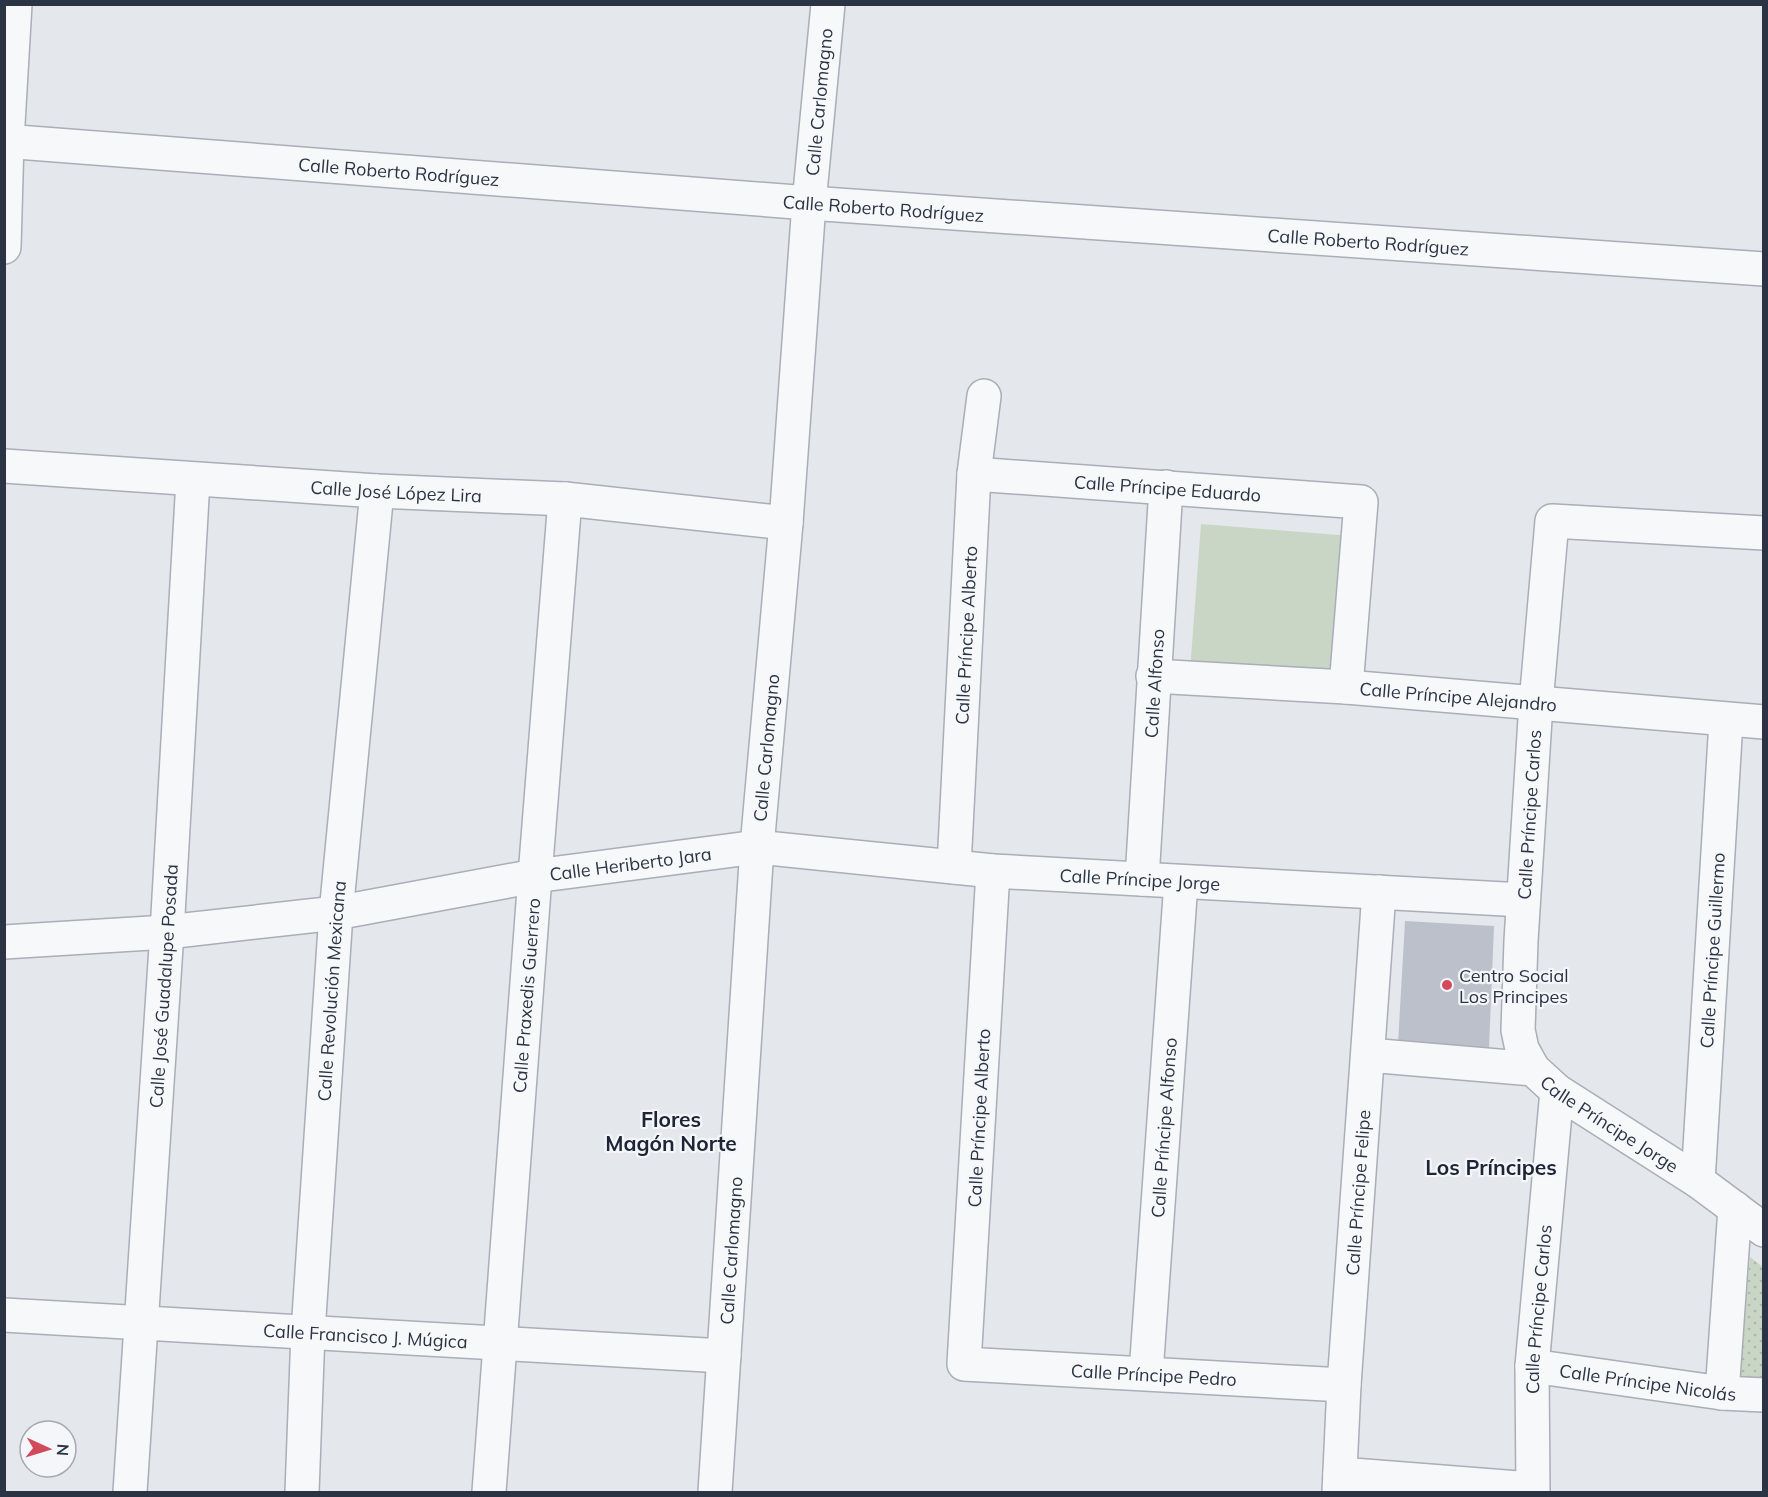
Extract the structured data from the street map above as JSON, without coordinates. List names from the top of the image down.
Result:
{
  "streets": {
    "street": [
      "Calle Carlomagno",
      "Calle Roberto Rodríguez",
      "Calle Príncipe Eduardo",
      "Calle José López Lira",
      "Calle Príncipe Alberto",
      "Calle Alfonso",
      "Calle Príncipe Alejandro",
      "Calle Príncipe Carlos",
      "Calle Heriberto Jara",
      "Calle Príncipe Jorge",
      "Calle Príncipe Guillermo",
      "Calle José Guadalupe Posada",
      "Calle Revolución Mexicana",
      "Calle Praxedis Guerrero",
      "Calle Príncipe Alfonso",
      "Calle Príncipe Felipe",
      "Calle Francisco J. Múgica",
      "Calle Príncipe Pedro",
      "Calle Príncipe Nicolás"
    ]
  },
  "crossings": [
    ["Calle Carlomagno", "Calle Roberto Rodríguez"],
    ["Calle Carlomagno", "Calle José López Lira"],
    ["Calle Carlomagno", "Calle Heriberto Jara"],
    ["Calle Carlomagno", "Calle Príncipe Jorge"],
    ["Calle Carlomagno", "Calle Francisco J. Múgica"],
    ["Calle Príncipe Eduardo", "Calle Príncipe Alberto"],
    ["Calle Príncipe Eduardo", "Calle Alfonso"],
    ["Calle Príncipe Eduardo", "Calle Príncipe Alejandro"],
    ["Calle José López Lira", "Calle José Guadalupe Posada"],
    ["Calle José López Lira", "Calle Revolución Mexicana"],
    ["Calle José López Lira", "Calle Praxedis Guerrero"],
    ["Calle Príncipe Alberto", "Calle Príncipe Jorge"],
    ["Calle Príncipe Alberto", "Calle Príncipe Pedro"],
    ["Calle Alfonso", "Calle Príncipe Alejandro"],
    ["Calle Alfonso", "Calle Príncipe Jorge"],
    ["Calle Príncipe Alejandro", "Calle Príncipe Carlos"],
    ["Calle Príncipe Alejandro", "Calle Príncipe Guillermo"],
    ["Calle Príncipe Carlos", "Calle Príncipe Jorge"],
    ["Calle Príncipe Carlos", "Calle Príncipe Nicolás"],
    ["Calle Heriberto Jara", "Calle Príncipe Jorge"],
    ["Calle Heriberto Jara", "Calle José Guadalupe Posada"],
    ["Calle Heriberto Jara", "Calle Revolución Mexicana"],
    ["Calle Heriberto Jara", "Calle Praxedis Guerrero"],
    ["Calle Príncipe Jorge", "Calle Príncipe Guillermo"],
    ["Calle Príncipe Jorge", "Calle Príncipe Alfonso"],
    ["Calle Príncipe Jorge", "Calle Príncipe Felipe"],
    ["Calle José Guadalupe Posada", "Calle Francisco J. Múgica"],
    ["Calle Revolución Mexicana", "Calle Francisco J. Múgica"],
    ["Calle Praxedis Guerrero", "Calle Francisco J. Múgica"],
    ["Calle Príncipe Alfonso", "Calle Príncipe Pedro"],
    ["Calle Príncipe Felipe", "Calle Príncipe Pedro"]
  ],
  "districts": ["Flores Magón Norte", "Los Príncipes"],
  "places": ["Centro Social Los Principes"],
  "north": "right"
}
